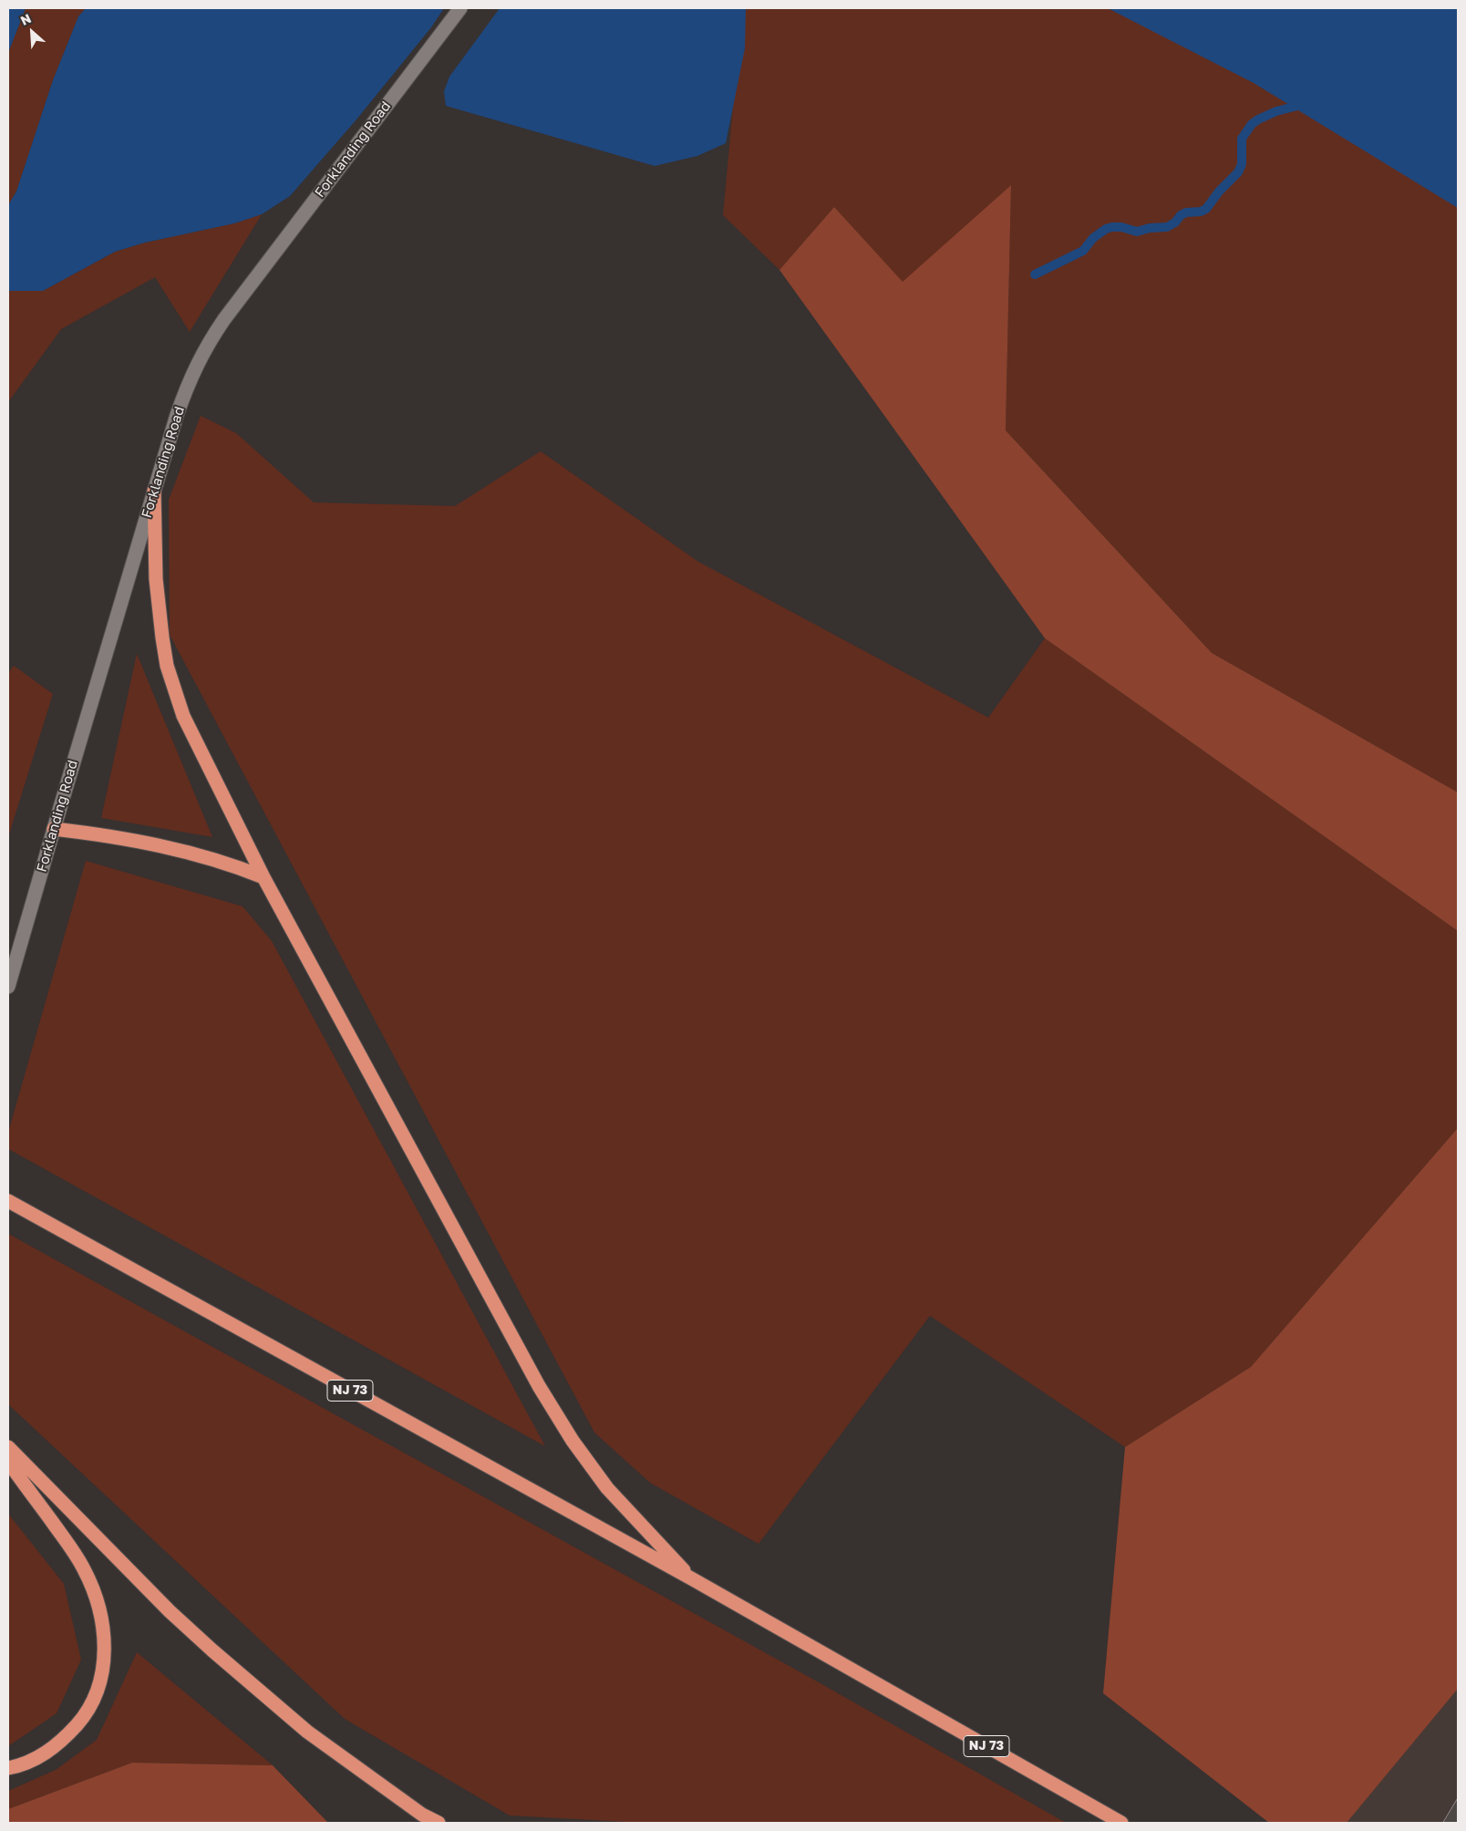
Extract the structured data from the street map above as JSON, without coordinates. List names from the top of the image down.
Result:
{
  "streets": {
    "highway": ["NJ 73"],
    "street": ["Forklanding Road"]
  },
  "north": "top left"
}
